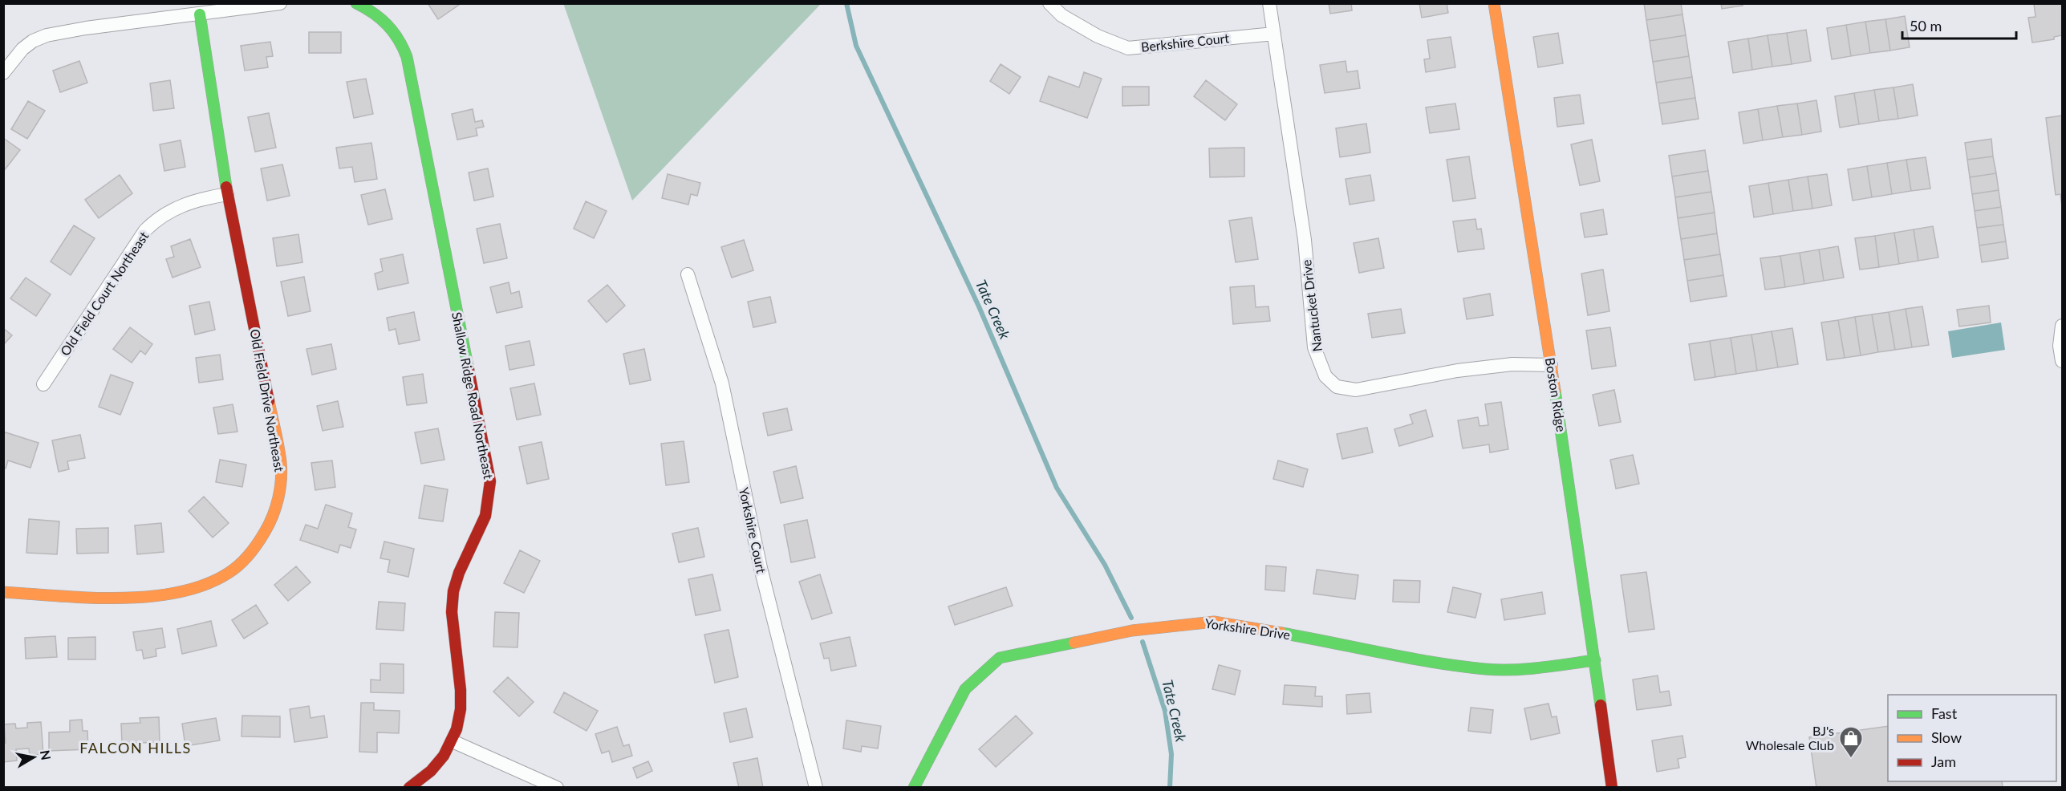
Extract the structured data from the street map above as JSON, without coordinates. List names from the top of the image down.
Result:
{
  "streets": {
    "street": [
      "Berkshire Court",
      "Old Field Court Northeast",
      "Nantucket Drive",
      "Boston Ridge",
      "Shallow Ridge Road Northeast",
      "Old Field Drive Northeast",
      "Yorkshire Court",
      "Yorkshire Drive"
    ]
  },
  "crossings": [
    ["Berkshire Court", "Nantucket Drive"],
    ["Old Field Court Northeast", "Old Field Drive Northeast"],
    ["Nantucket Drive", "Boston Ridge"],
    ["Boston Ridge", "Yorkshire Drive"]
  ],
  "districts": ["FALCON HILLS"],
  "water": ["Tate Creek"],
  "places": {
    "shop": ["BJ's Wholesale Club"]
  },
  "legend": ["Fast", "Slow", "Jam"],
  "scale_bar": "50 m",
  "north": "right"
}
